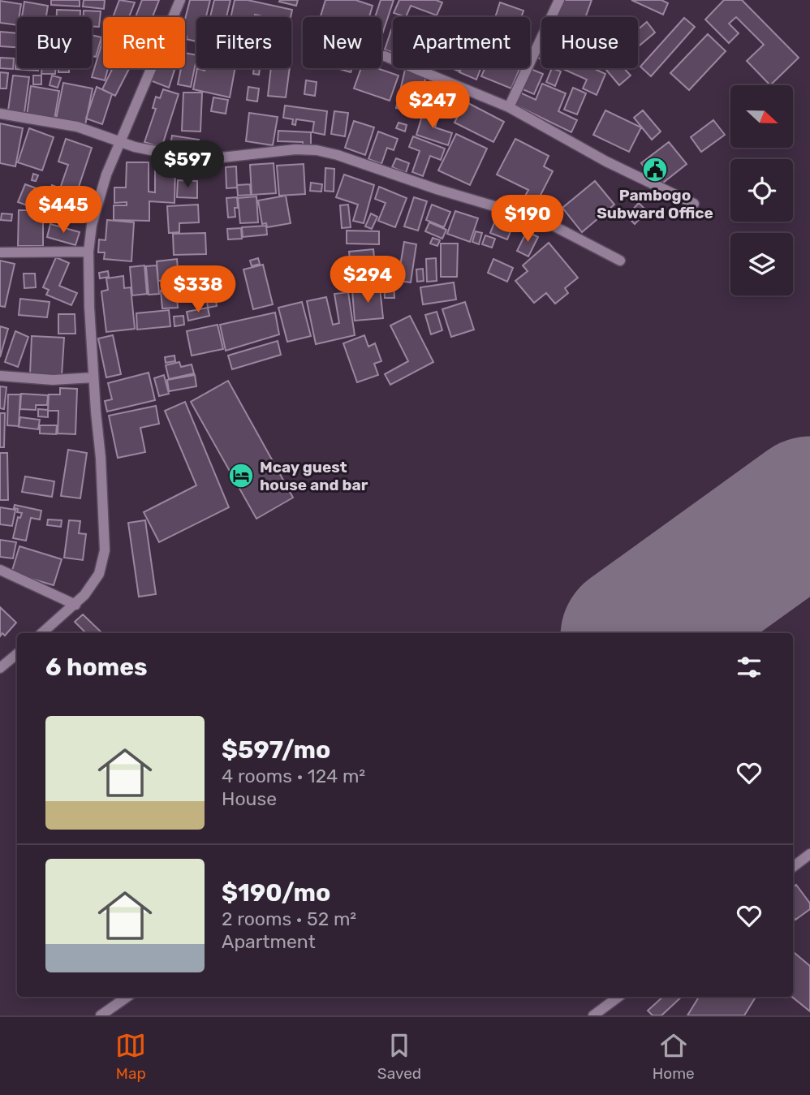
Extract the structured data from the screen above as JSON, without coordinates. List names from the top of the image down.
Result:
{
  "places": {
    "public building": ["Pambogo Subward Office"],
    "hotel": ["Mcay guest house and bar"]
  },
  "north": "right",
  "page": {
    "chip": [
      "Buy",
      "Rent",
      "Filters",
      "New",
      "Apartment",
      "House"
    ],
    "price": [
      "$247",
      "$597",
      "$445",
      "$190",
      "$294",
      "$338"
    ],
    "heading": "6 homes",
    "list": [
      {
        "name": "$597/mo",
        "note": "4 rooms · 124 m² · House"
      },
      {
        "name": "$190/mo",
        "note": "2 rooms · 52 m² · Apartment"
      }
    ],
    "tabs": ["Map", "Saved", "Home"]
  }
}
